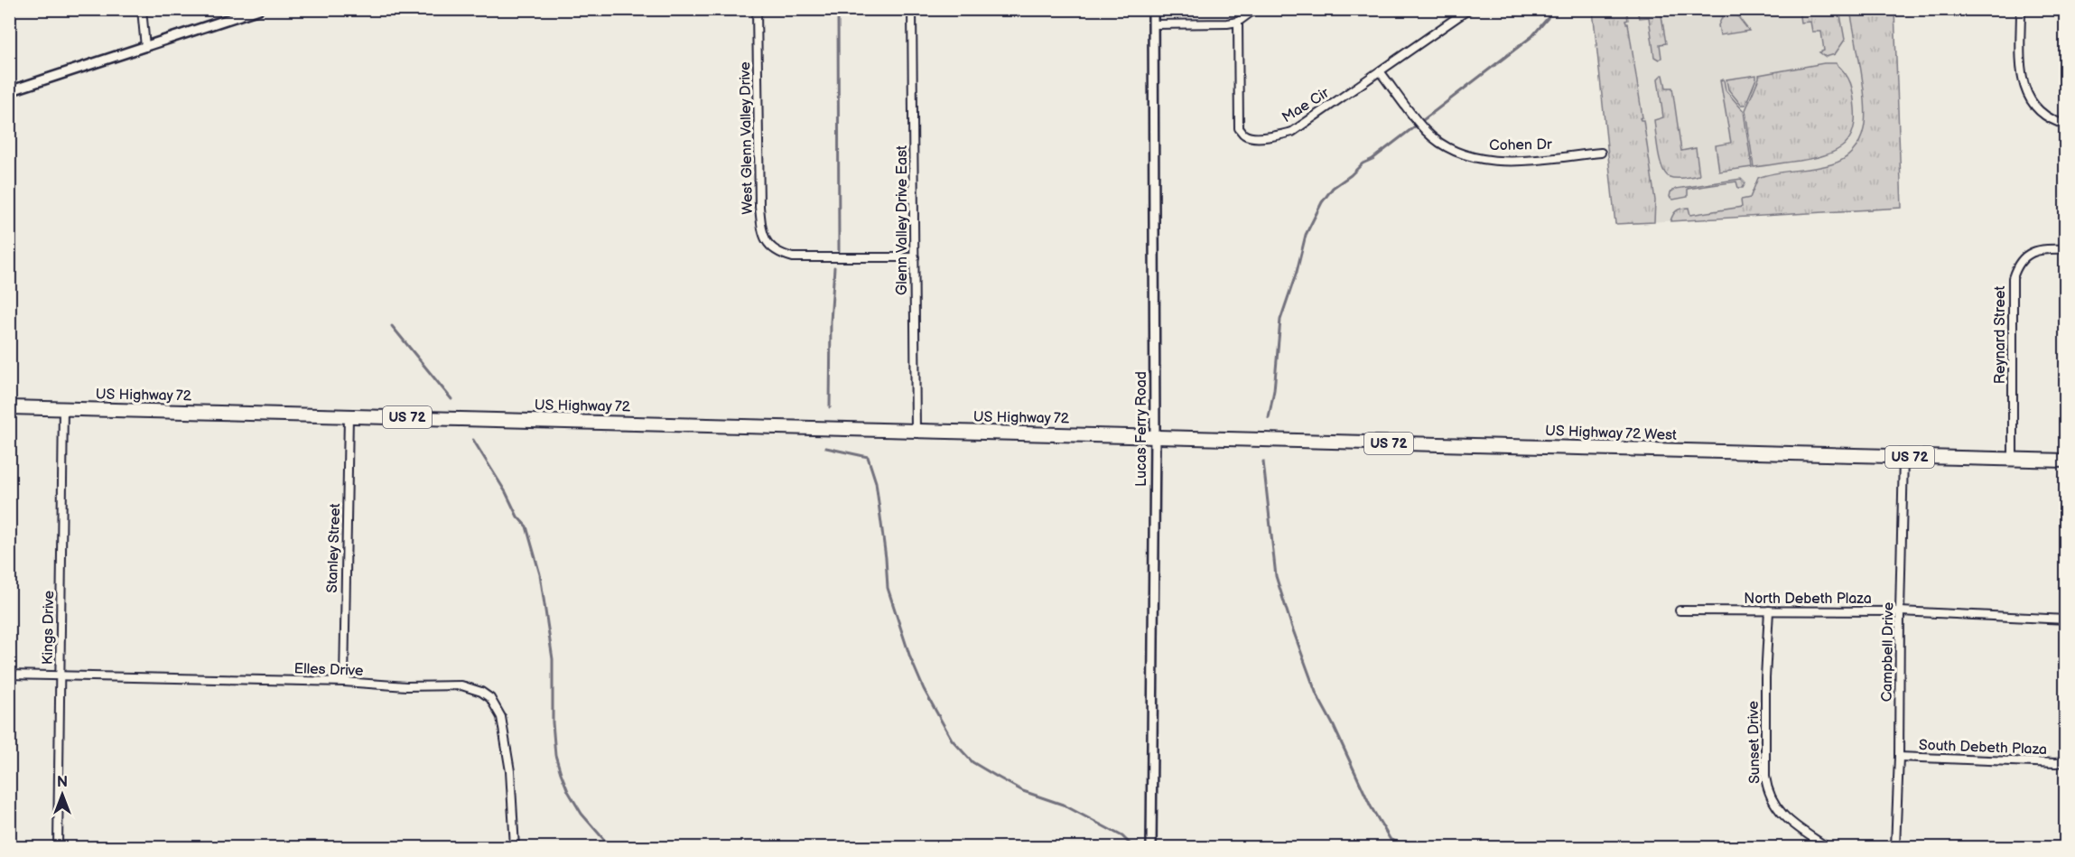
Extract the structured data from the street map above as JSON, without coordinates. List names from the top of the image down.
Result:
{
  "streets": {
    "highway": ["US Highway 72", "US 72", "US Highway 72 West"],
    "street": [
      "Mae Cir",
      "West Glenn Valley Drive",
      "Cohen Dr",
      "Glenn Valley Drive East",
      "Reynard Street",
      "Lucas Ferry Road",
      "Stanley Street",
      "North Debeth Plaza",
      "Kings Drive",
      "Campbell Drive",
      "Elles Drive",
      "Sunset Drive",
      "South Debeth Plaza"
    ]
  },
  "crossings": [
    ["Mae Cir", "Cohen Dr"],
    ["West Glenn Valley Drive", "Glenn Valley Drive East"],
    ["Glenn Valley Drive East", "US Highway 72"],
    ["Reynard Street", "US Highway 72 West"],
    ["US Highway 72", "Lucas Ferry Road"],
    ["US Highway 72", "US Highway 72 West"],
    ["US Highway 72", "Stanley Street"],
    ["US Highway 72", "Kings Drive"],
    ["Lucas Ferry Road", "US Highway 72 West"],
    ["US Highway 72 West", "Campbell Drive"],
    ["Stanley Street", "Elles Drive"],
    ["North Debeth Plaza", "Campbell Drive"],
    ["North Debeth Plaza", "Sunset Drive"],
    ["Kings Drive", "Elles Drive"],
    ["Campbell Drive", "South Debeth Plaza"]
  ],
  "north": "top"
}
